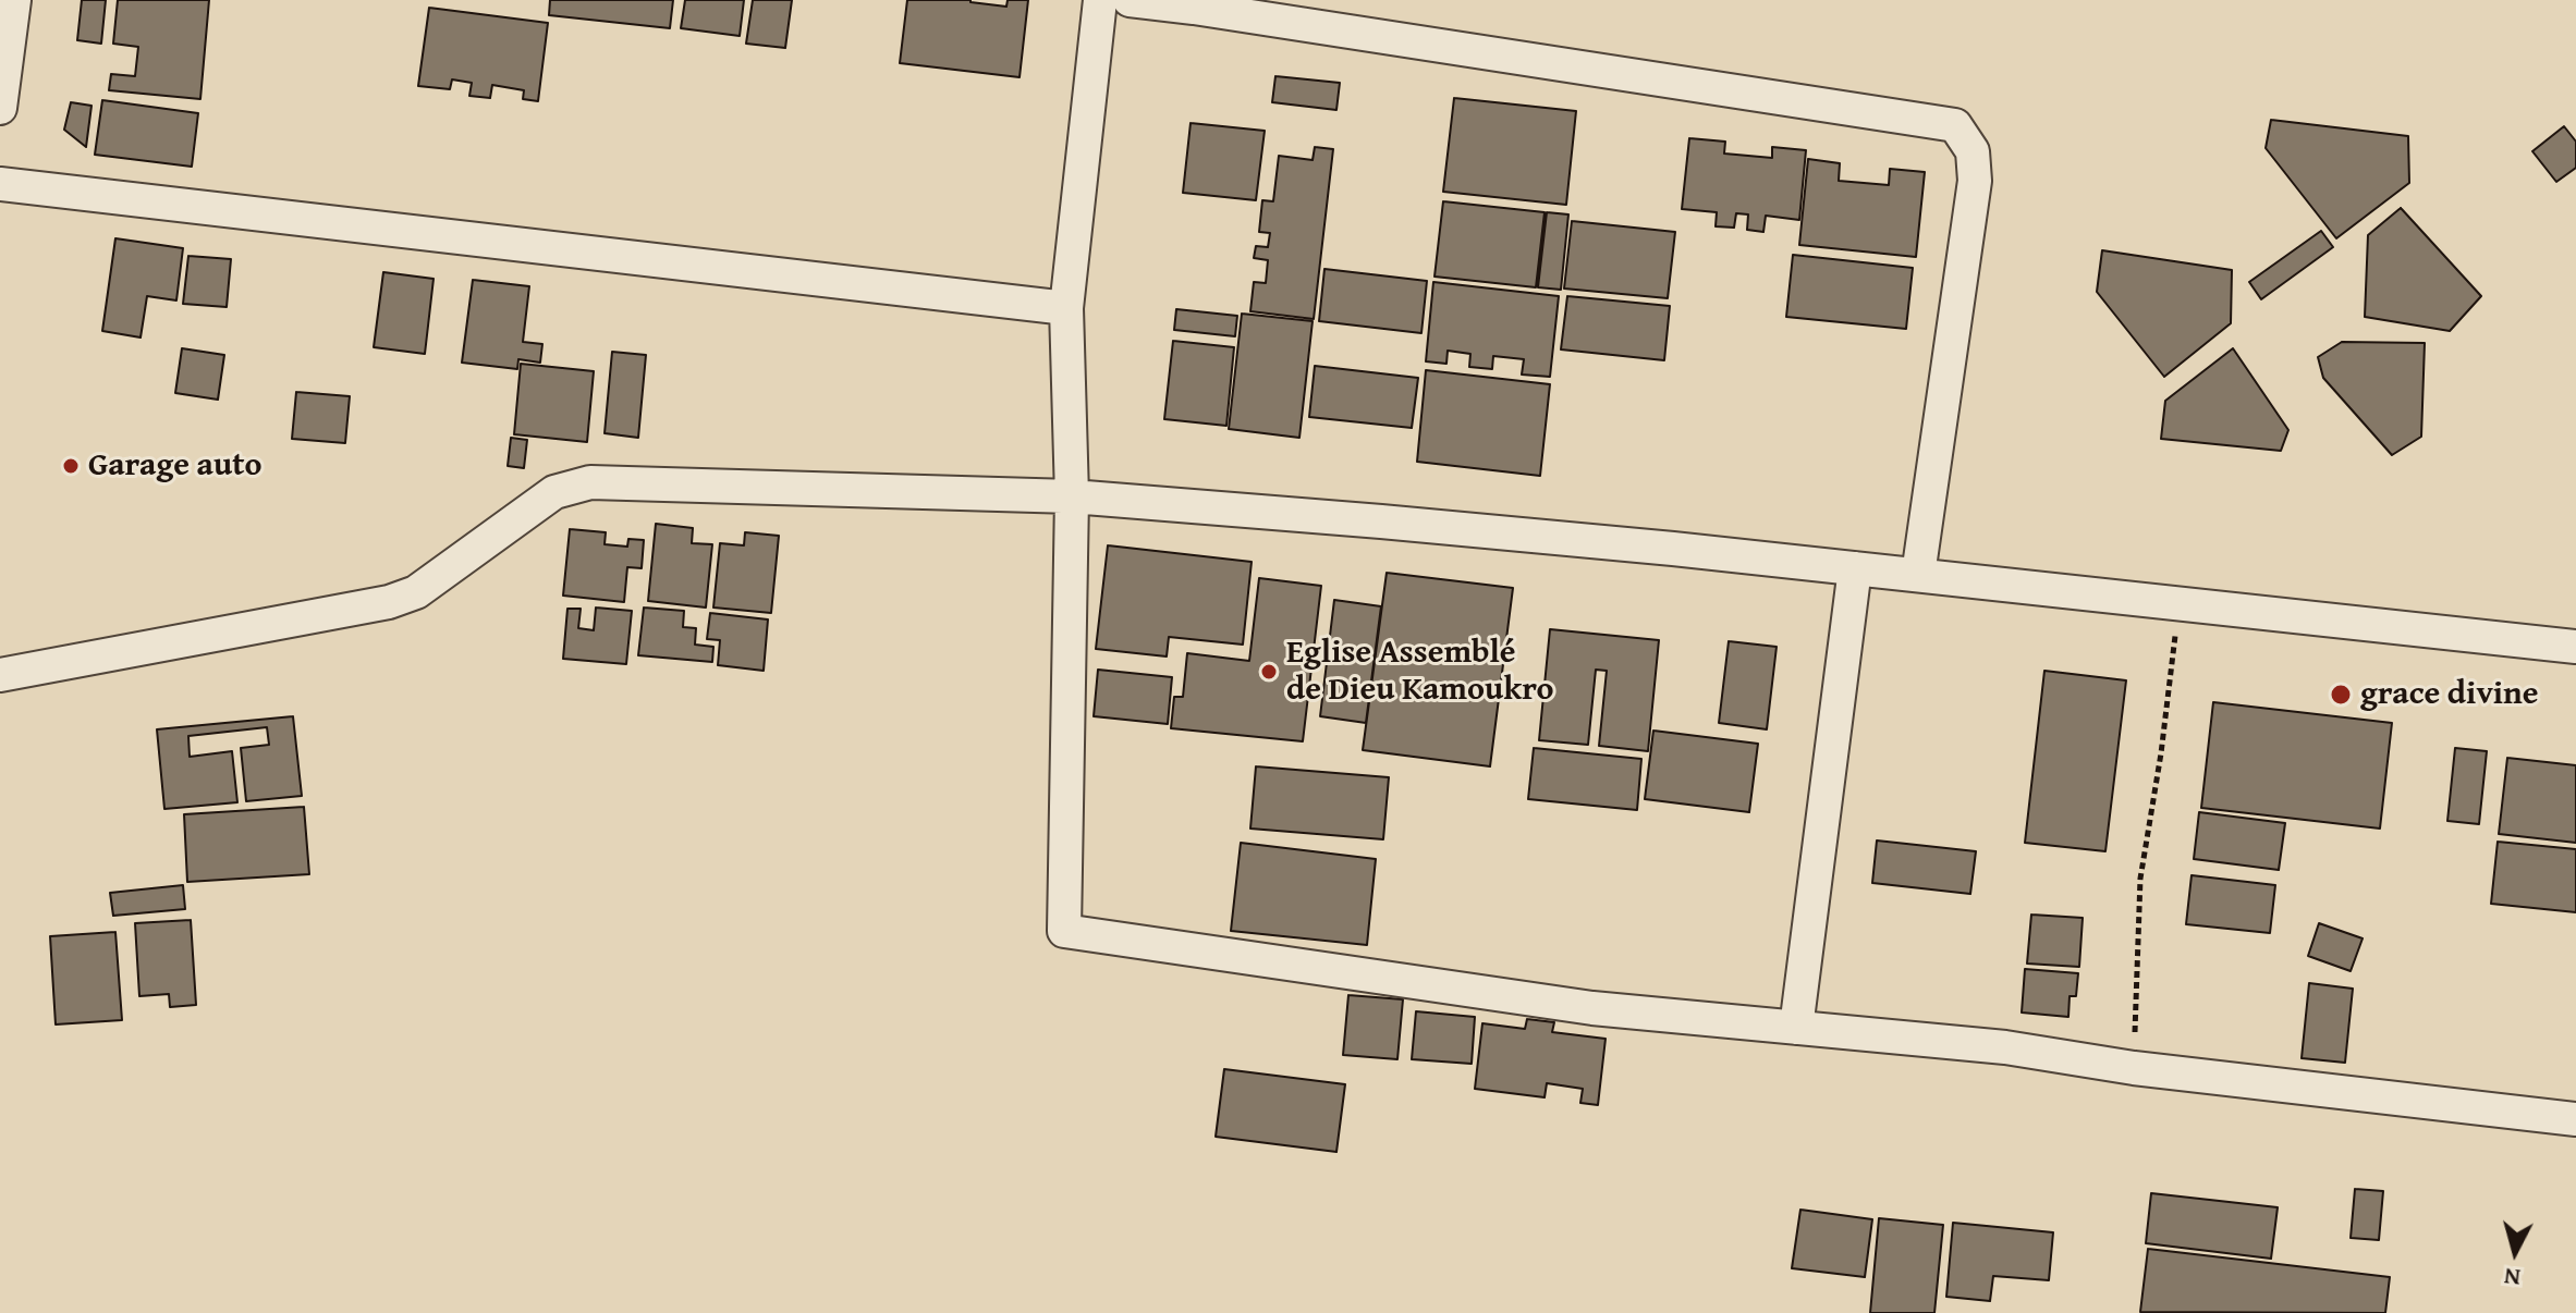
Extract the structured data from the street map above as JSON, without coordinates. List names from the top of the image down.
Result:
{
  "places": ["Garage auto", "Eglise Assemblé de Dieu Kamoukro", "grace divine"],
  "north": "bottom"
}
